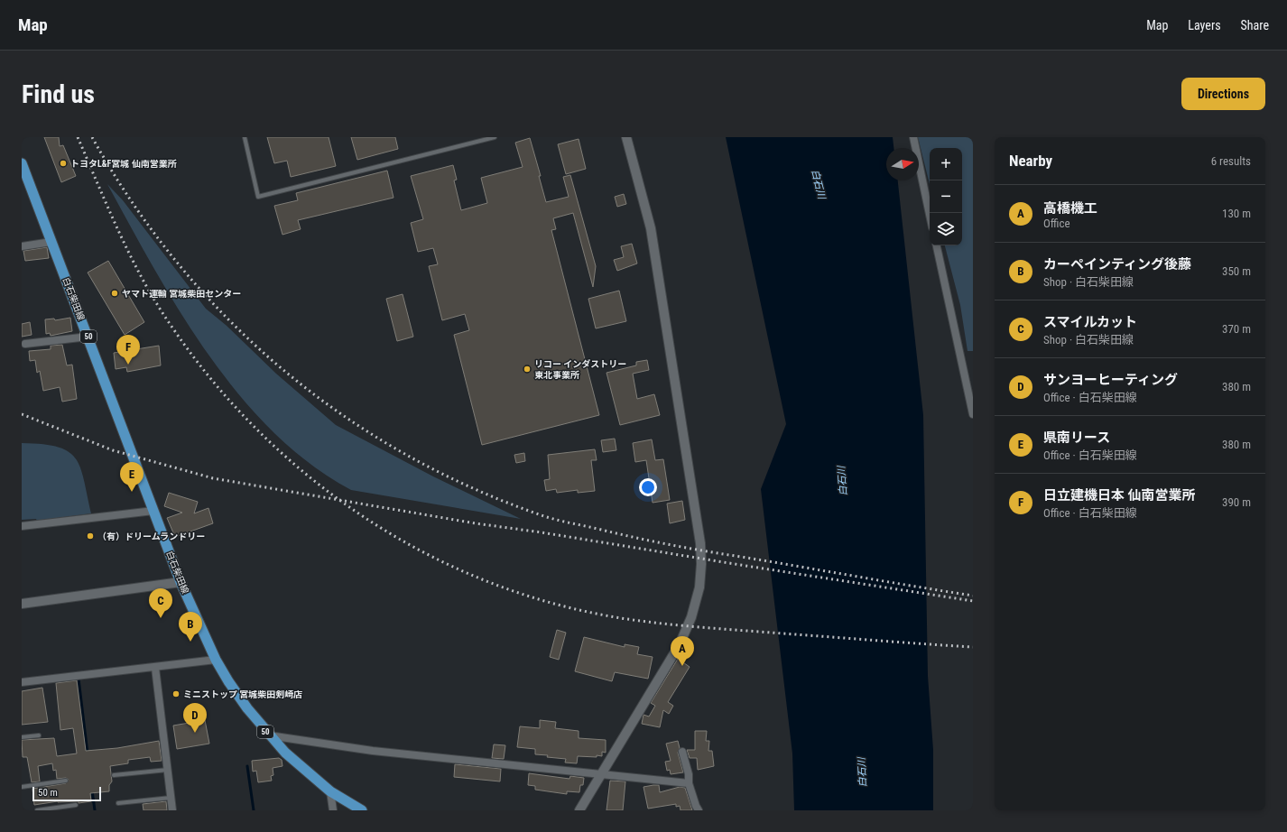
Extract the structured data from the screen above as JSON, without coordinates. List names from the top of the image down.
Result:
{
  "streets": {
    "main road": ["白石柴田線", "50"]
  },
  "water": ["白石川"],
  "places": [
    "トヨタL&F宮城 仙南営業所",
    "ヤマト運輸 宮城柴田センター",
    "リコー インダストリー 東北事業所",
    "（有）ドリームランドリー",
    "ミニストップ 宮城柴田剣崎店"
  ],
  "scale_bar": "50 m",
  "north": "right",
  "page": {
    "header": "Map",
    "nav": ["Map", "Layers", "Share"],
    "buttons": "Directions",
    "title": "Find us",
    "heading": ["Nearby", "6 results"],
    "map_buttons": ["+", "−"],
    "list": [
      {
        "mark": "A",
        "name": "高橋機工",
        "note": "Office",
        "value": "130 m"
      },
      {
        "mark": "B",
        "name": "カーペインティング後藤",
        "note": "Shop · 白石柴田線",
        "value": "350 m"
      },
      {
        "mark": "C",
        "name": "スマイルカット",
        "note": "Shop · 白石柴田線",
        "value": "370 m"
      },
      {
        "mark": "D",
        "name": "サンヨーヒーティング",
        "note": "Office · 白石柴田線",
        "value": "380 m"
      },
      {
        "mark": "E",
        "name": "県南リース",
        "note": "Office · 白石柴田線",
        "value": "380 m"
      },
      {
        "mark": "F",
        "name": "日立建機日本 仙南営業所",
        "note": "Office · 白石柴田線",
        "value": "390 m"
      }
    ],
    "pins": [
      "F",
      "E",
      "C",
      "B",
      "A",
      "D"
    ],
    "scale": "50 m"
  }
}
